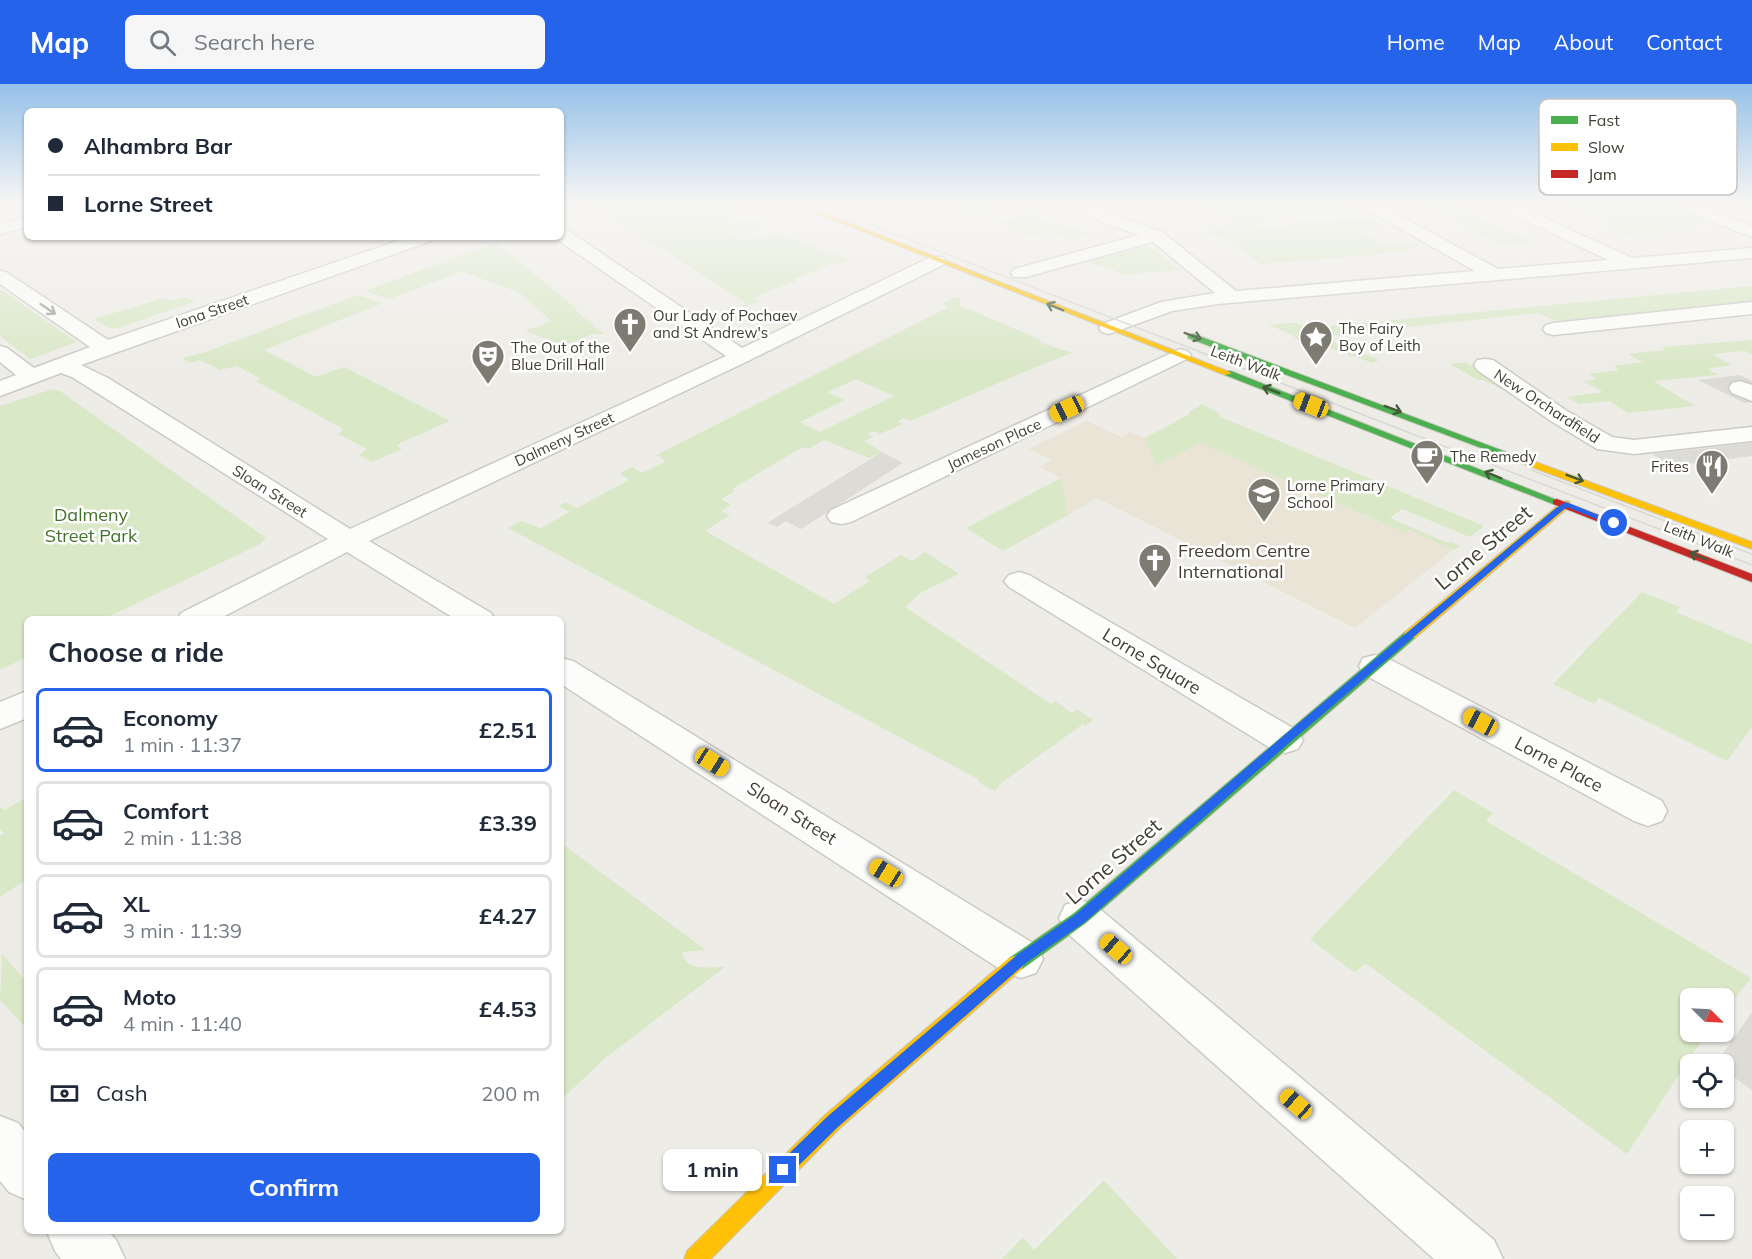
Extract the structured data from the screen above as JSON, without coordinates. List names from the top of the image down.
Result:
{
  "streets": {
    "main road": ["Leith Walk", "Lorne Street"],
    "street": [
      "Iona Street",
      "New Orchardfield",
      "Dalmeny Street",
      "Jameson Place",
      "Sloan Street",
      "Lorne Square",
      "Lorne Place"
    ]
  },
  "crossings": [
    ["Iona Street", "Sloan Street"],
    ["Leith Walk", "Dalmeny Street"],
    ["Leith Walk", "Jameson Place"],
    ["Leith Walk", "Lorne Street"],
    ["Dalmeny Street", "Sloan Street"],
    ["Sloan Street", "Lorne Street"],
    ["Lorne Street", "Lorne Square"],
    ["Lorne Street", "Lorne Place"]
  ],
  "parks": ["Dalmeny Street Park"],
  "places": {
    "church": ["Our Lady of Pochaev and St Andrew's", "Freedom Centre International"],
    "place": ["The Fairy Boy of Leith"],
    "theatre": ["The Out of the Blue Drill Hall"],
    "cafe": ["The Remedy"],
    "restaurant": ["Frites"],
    "school or university": ["Lorne Primary School"]
  },
  "legend": ["Fast", "Slow", "Jam"],
  "north": "bottom right",
  "page": {
    "header": "Map",
    "search": "Search here",
    "nav": [
      "Home",
      "Map",
      "About",
      "Contact"
    ],
    "banner": ["Alhambra Bar", "Lorne Street"],
    "heading": "Choose a ride",
    "list": [
      {
        "name": "Economy",
        "note": "1 min · 11:37",
        "value": "£2.51"
      },
      {
        "name": "Comfort",
        "note": "2 min · 11:38",
        "value": "£3.39"
      },
      {
        "name": "XL",
        "note": "3 min · 11:39",
        "value": "£4.27"
      },
      {
        "name": "Moto",
        "note": "4 min · 11:40",
        "value": "£4.53"
      }
    ],
    "map_buttons": ["+", "−"],
    "pay": ["Cash", "200 m"],
    "buttons": "Confirm",
    "bubble": "1 min"
  }
}
